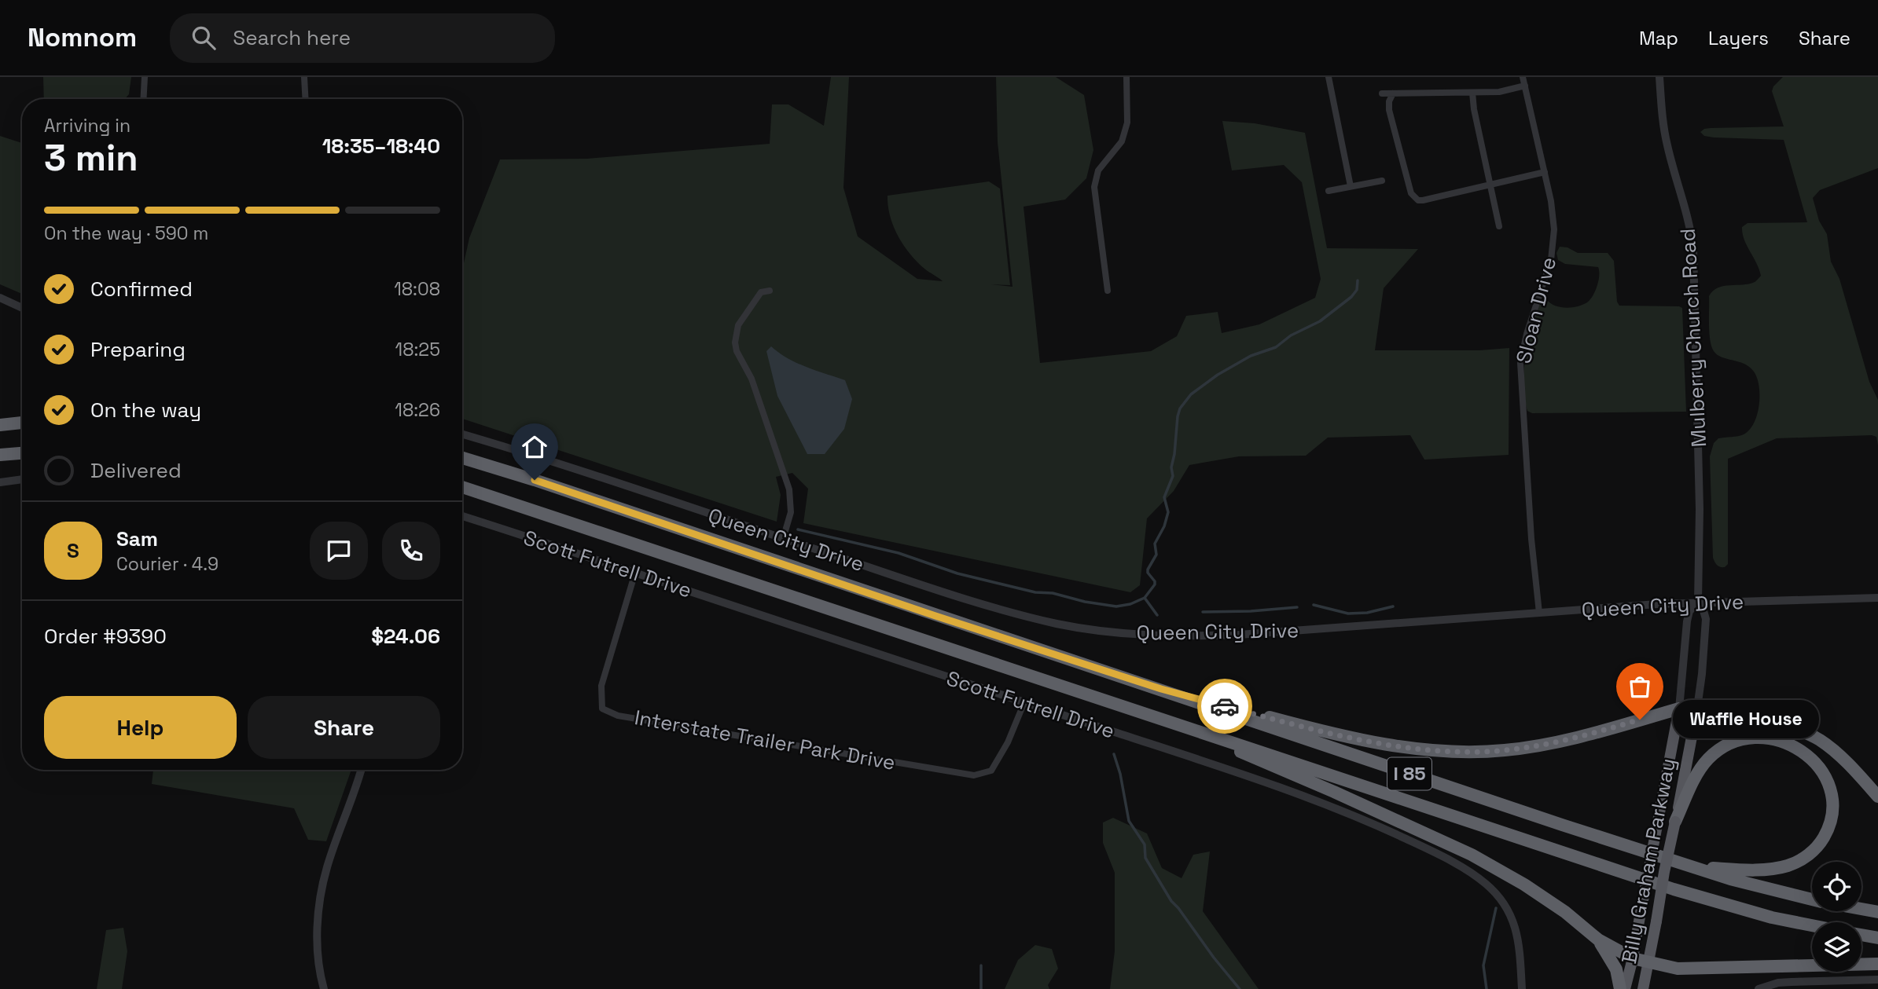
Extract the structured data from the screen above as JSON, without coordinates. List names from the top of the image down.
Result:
{
  "streets": {
    "highway": ["I 85", "Billy Graham Parkway"],
    "street": [
      "Sloan Drive",
      "Mulberry Church Road",
      "Queen City Drive",
      "Scott Futrell Drive",
      "Interstate Trailer Park Drive"
    ]
  },
  "crossings": [
    ["Sloan Drive", "Queen City Drive"],
    ["Mulberry Church Road", "Queen City Drive"],
    ["Mulberry Church Road", "Billy Graham Parkway"],
    ["Scott Futrell Drive", "Interstate Trailer Park Drive"]
  ],
  "places": ["Waffle House"],
  "page": {
    "header": "Nomnom",
    "search": "Search here",
    "nav": ["Map", "Layers", "Share"],
    "heading": ["3 min", "Arriving in", "18:35–18:40"],
    "panel": [
      "Sam",
      "Courier · 4.9",
      "Order #9390",
      "$24.06"
    ],
    "bar": "On the way · 590 m",
    "list": [
      ["Confirmed", "18:08"],
      ["Preparing", "18:25"],
      ["On the way", "18:26"],
      "Delivered"
    ],
    "round": "S",
    "buttons": ["Help", "Share"],
    "bubble": "Waffle House"
  }
}
